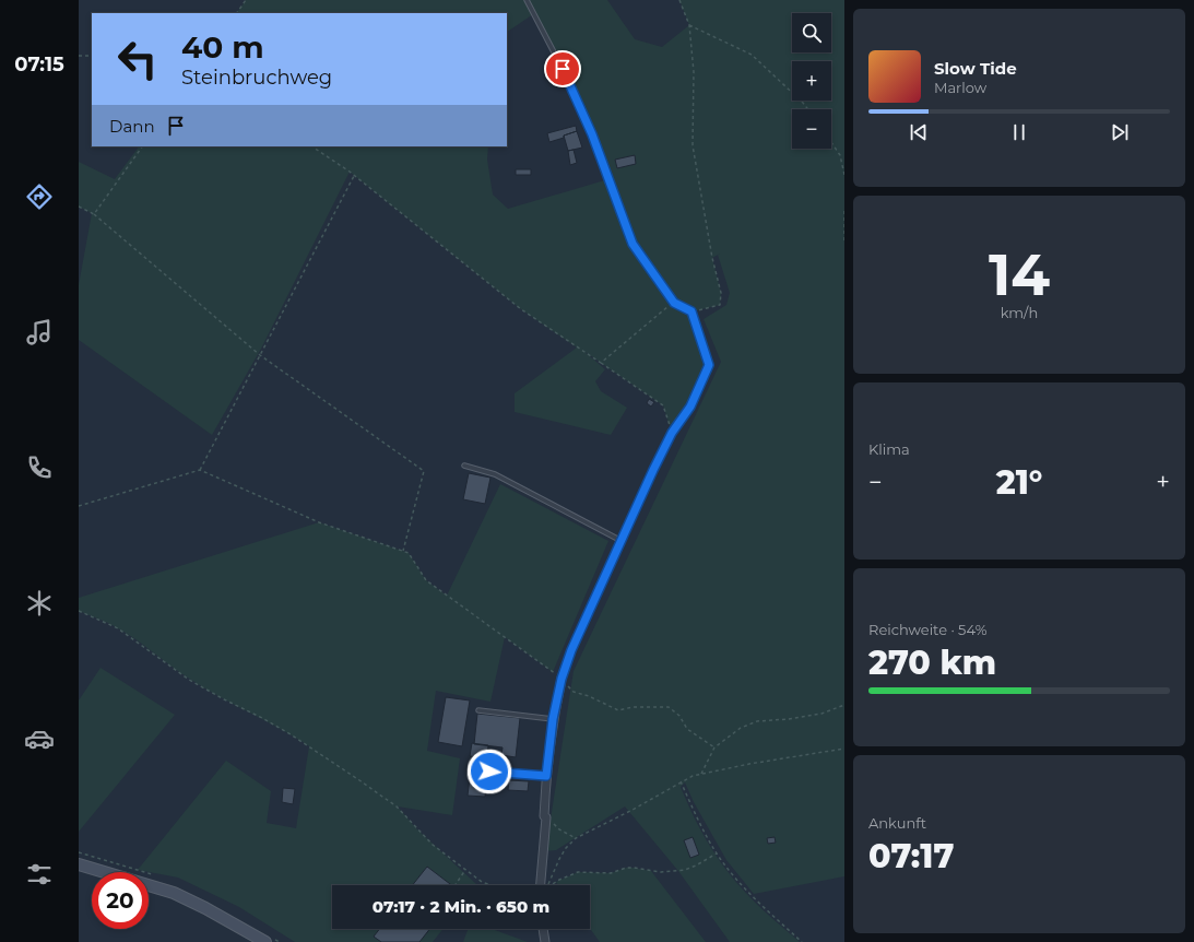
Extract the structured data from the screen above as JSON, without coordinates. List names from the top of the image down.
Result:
{
  "page": {
    "tabs": "07:15",
    "map_buttons": ["+", "−"],
    "turn": ["40 m", "Steinbruchweg"],
    "song": ["Slow Tide", "Marlow"],
    "then": "Dann",
    "tile": [
      ["14", "km/h"],
      "Klima",
      ["Reichweite · 54%", "270 km"],
      ["Ankunft", "07:17"]
    ],
    "heat": ["−", "21°", "+"],
    "limit": "20",
    "trip": "07:17 · 2 Min. · 650 m"
  }
}
